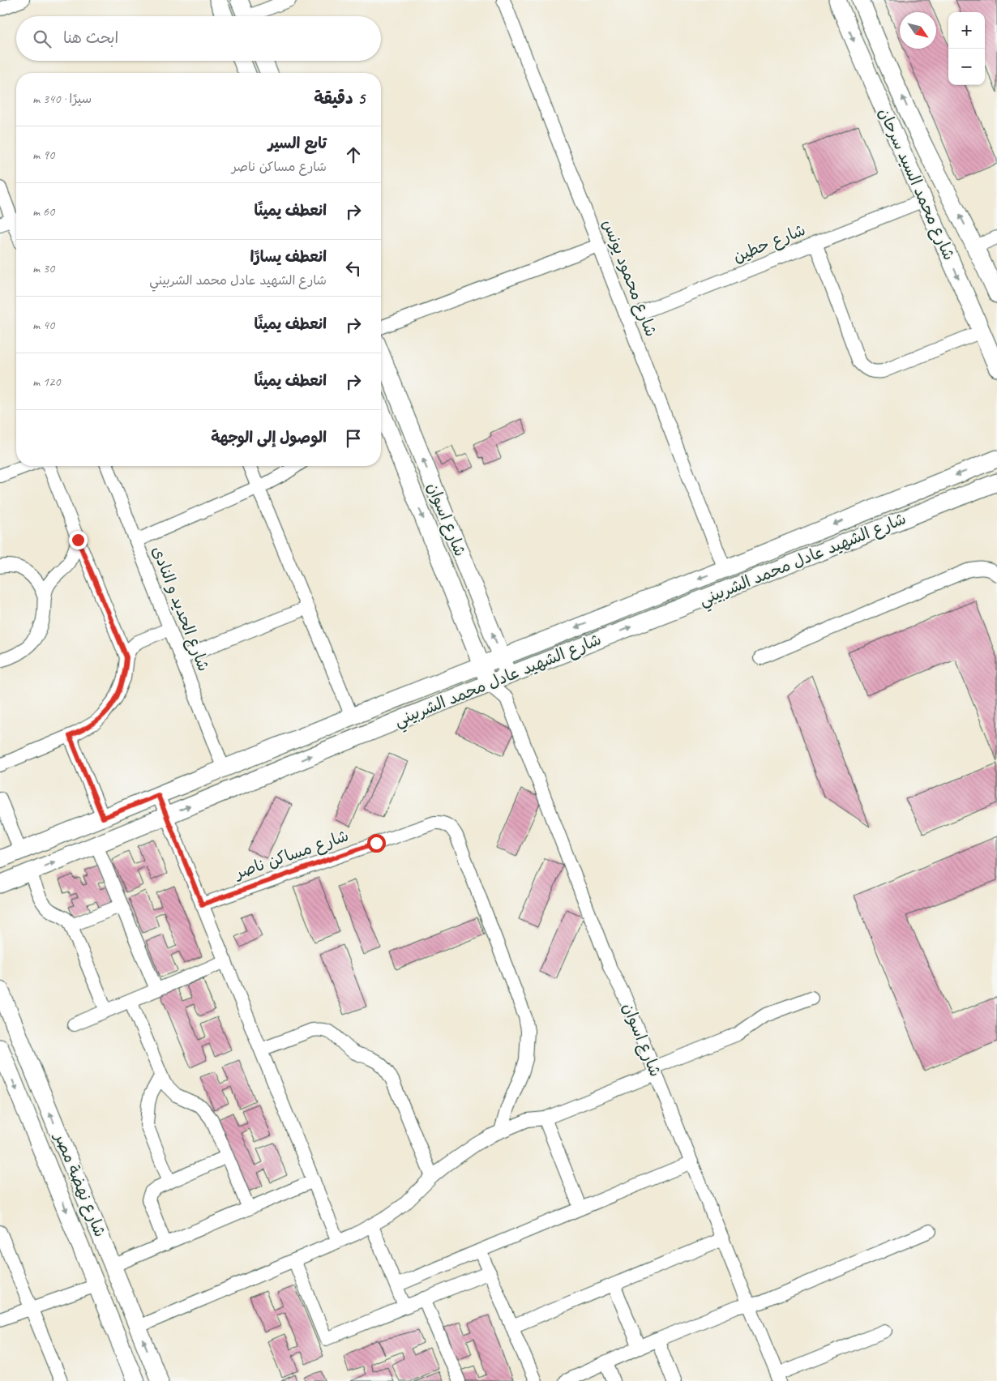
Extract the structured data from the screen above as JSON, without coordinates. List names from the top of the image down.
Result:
{
  "streets": {
    "street": [
      "شارع محمد السيد سرحان",
      "شارع حطين",
      "شارع محمود يونس",
      "شارع اسوان",
      "شارع الشهيد عادل محمد الشربيني",
      "شارع الحديد و النادى",
      "شارع مساكن ناصر",
      "شارع نهضة مصر"
    ]
  },
  "crossings": [
    ["شارع محمد السيد سرحان", "شارع حطين"],
    ["شارع حطين", "شارع محمود يونس"],
    ["شارع محمود يونس", "شارع الشهيد عادل محمد الشربيني"],
    ["شارع اسوان", "شارع الشهيد عادل محمد الشربيني"],
    ["شارع الشهيد عادل محمد الشربيني", "شارع الحديد و النادى"]
  ],
  "north": "bottom right",
  "page": {
    "map_buttons": ["+", "−"],
    "search": "ابحث هنا",
    "heading": ["5 دقيقة", "سيرًا · 340 m"],
    "list": [
      ["تابع السير", "شارع مساكن ناصر", "90 m"],
      ["انعطف يمينًا", "60 m"],
      ["انعطف يسارًا", "شارع الشهيد عادل محمد الشربيني", "30 m"],
      ["انعطف يمينًا", "40 m"],
      ["انعطف يمينًا", "120 m"],
      "الوصول إلى الوجهة"
    ]
  }
}
